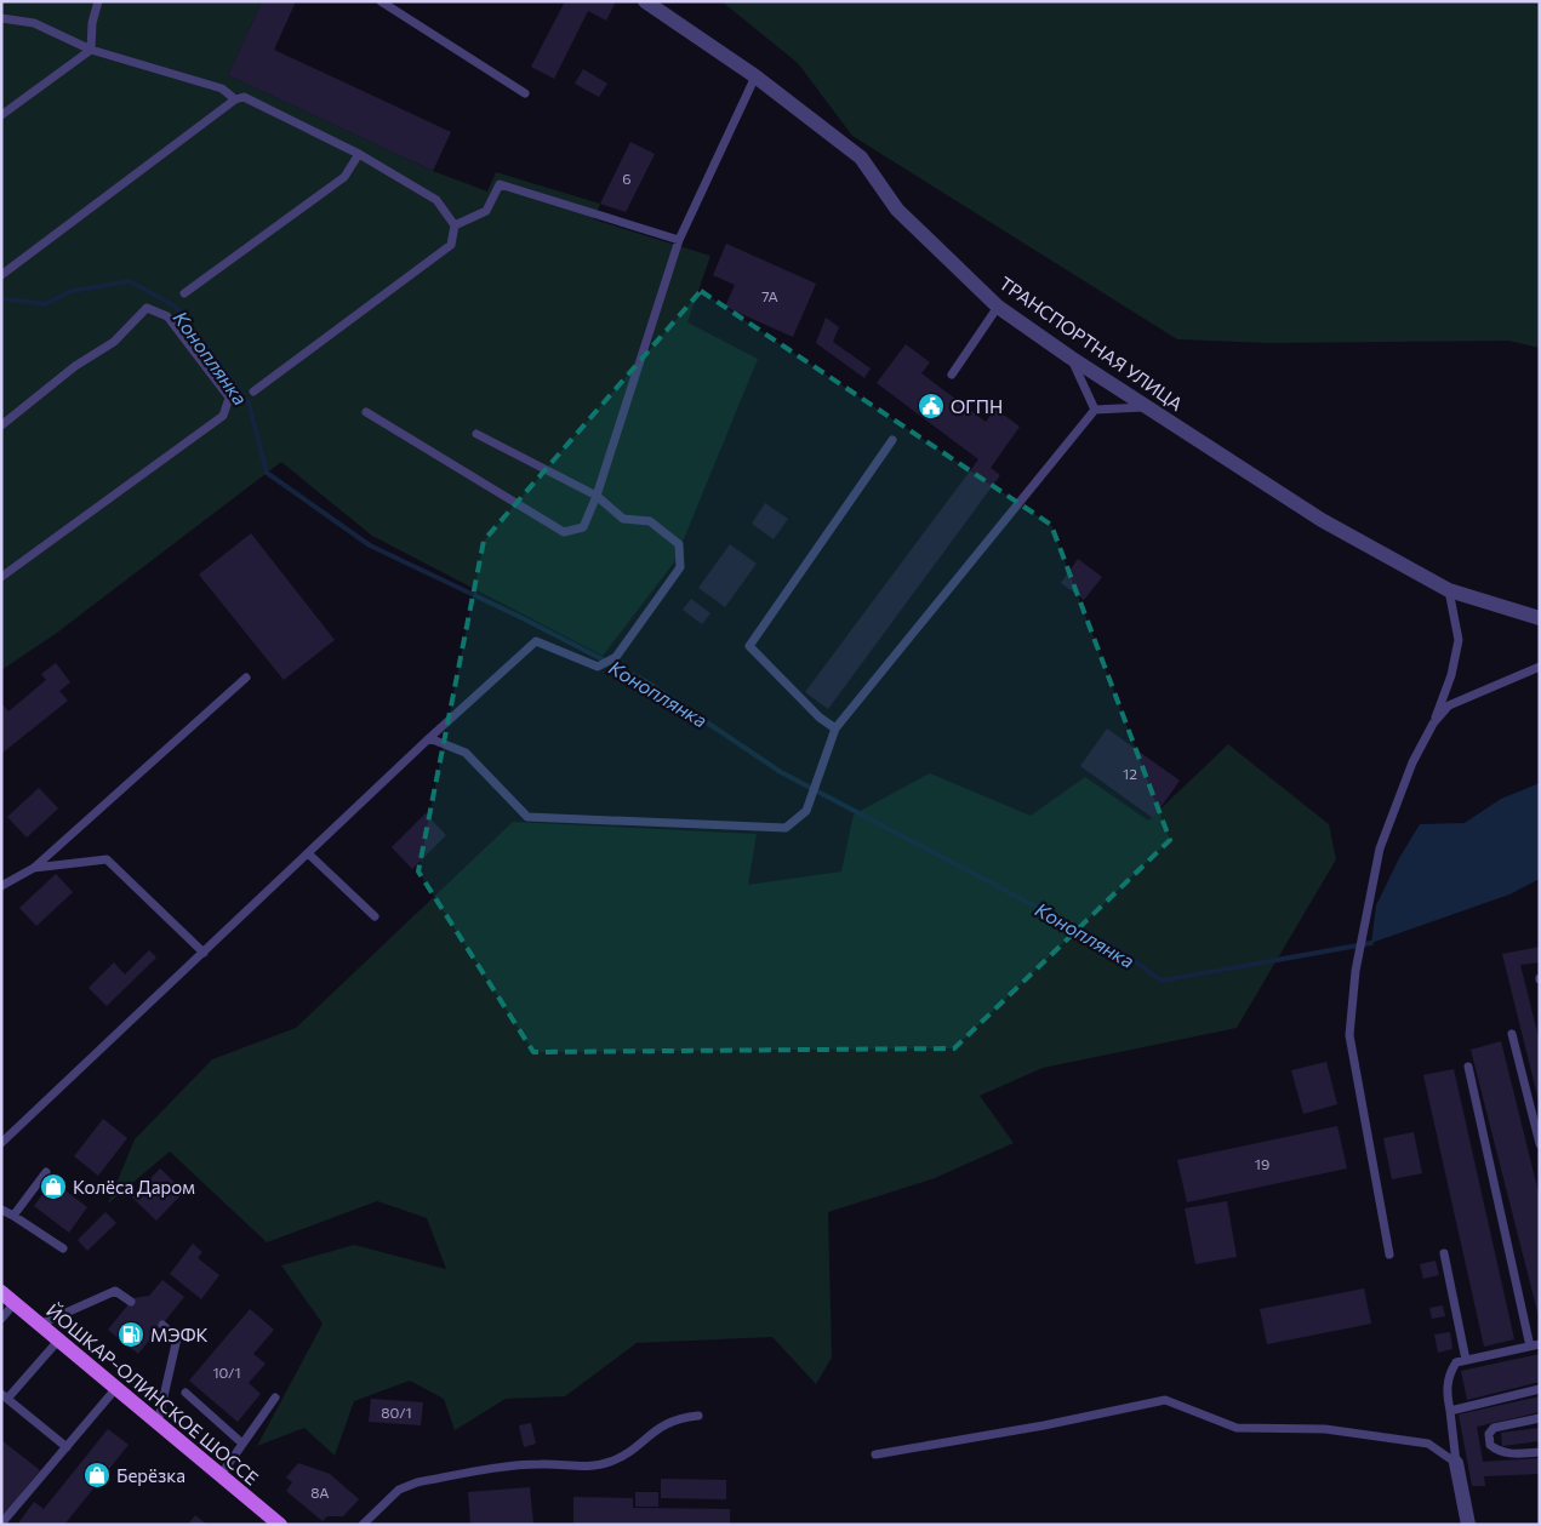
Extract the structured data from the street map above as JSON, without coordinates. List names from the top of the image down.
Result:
{
  "streets": {
    "main road": ["ЙОШКАР-ОЛИНСКОЕ ШОССЕ"],
    "street": ["ТРАНСПОРТНАЯ УЛИЦА"]
  },
  "water": ["Коноплянка"],
  "places": {
    "public building": ["ОГПН"],
    "shop": ["Колёса Даром", "Берёзка"],
    "fuel station": ["МЭФК"]
  },
  "house_numbers": [
    "6",
    "7А",
    "12",
    "19",
    "10/1",
    "80/1",
    "8А"
  ]
}
